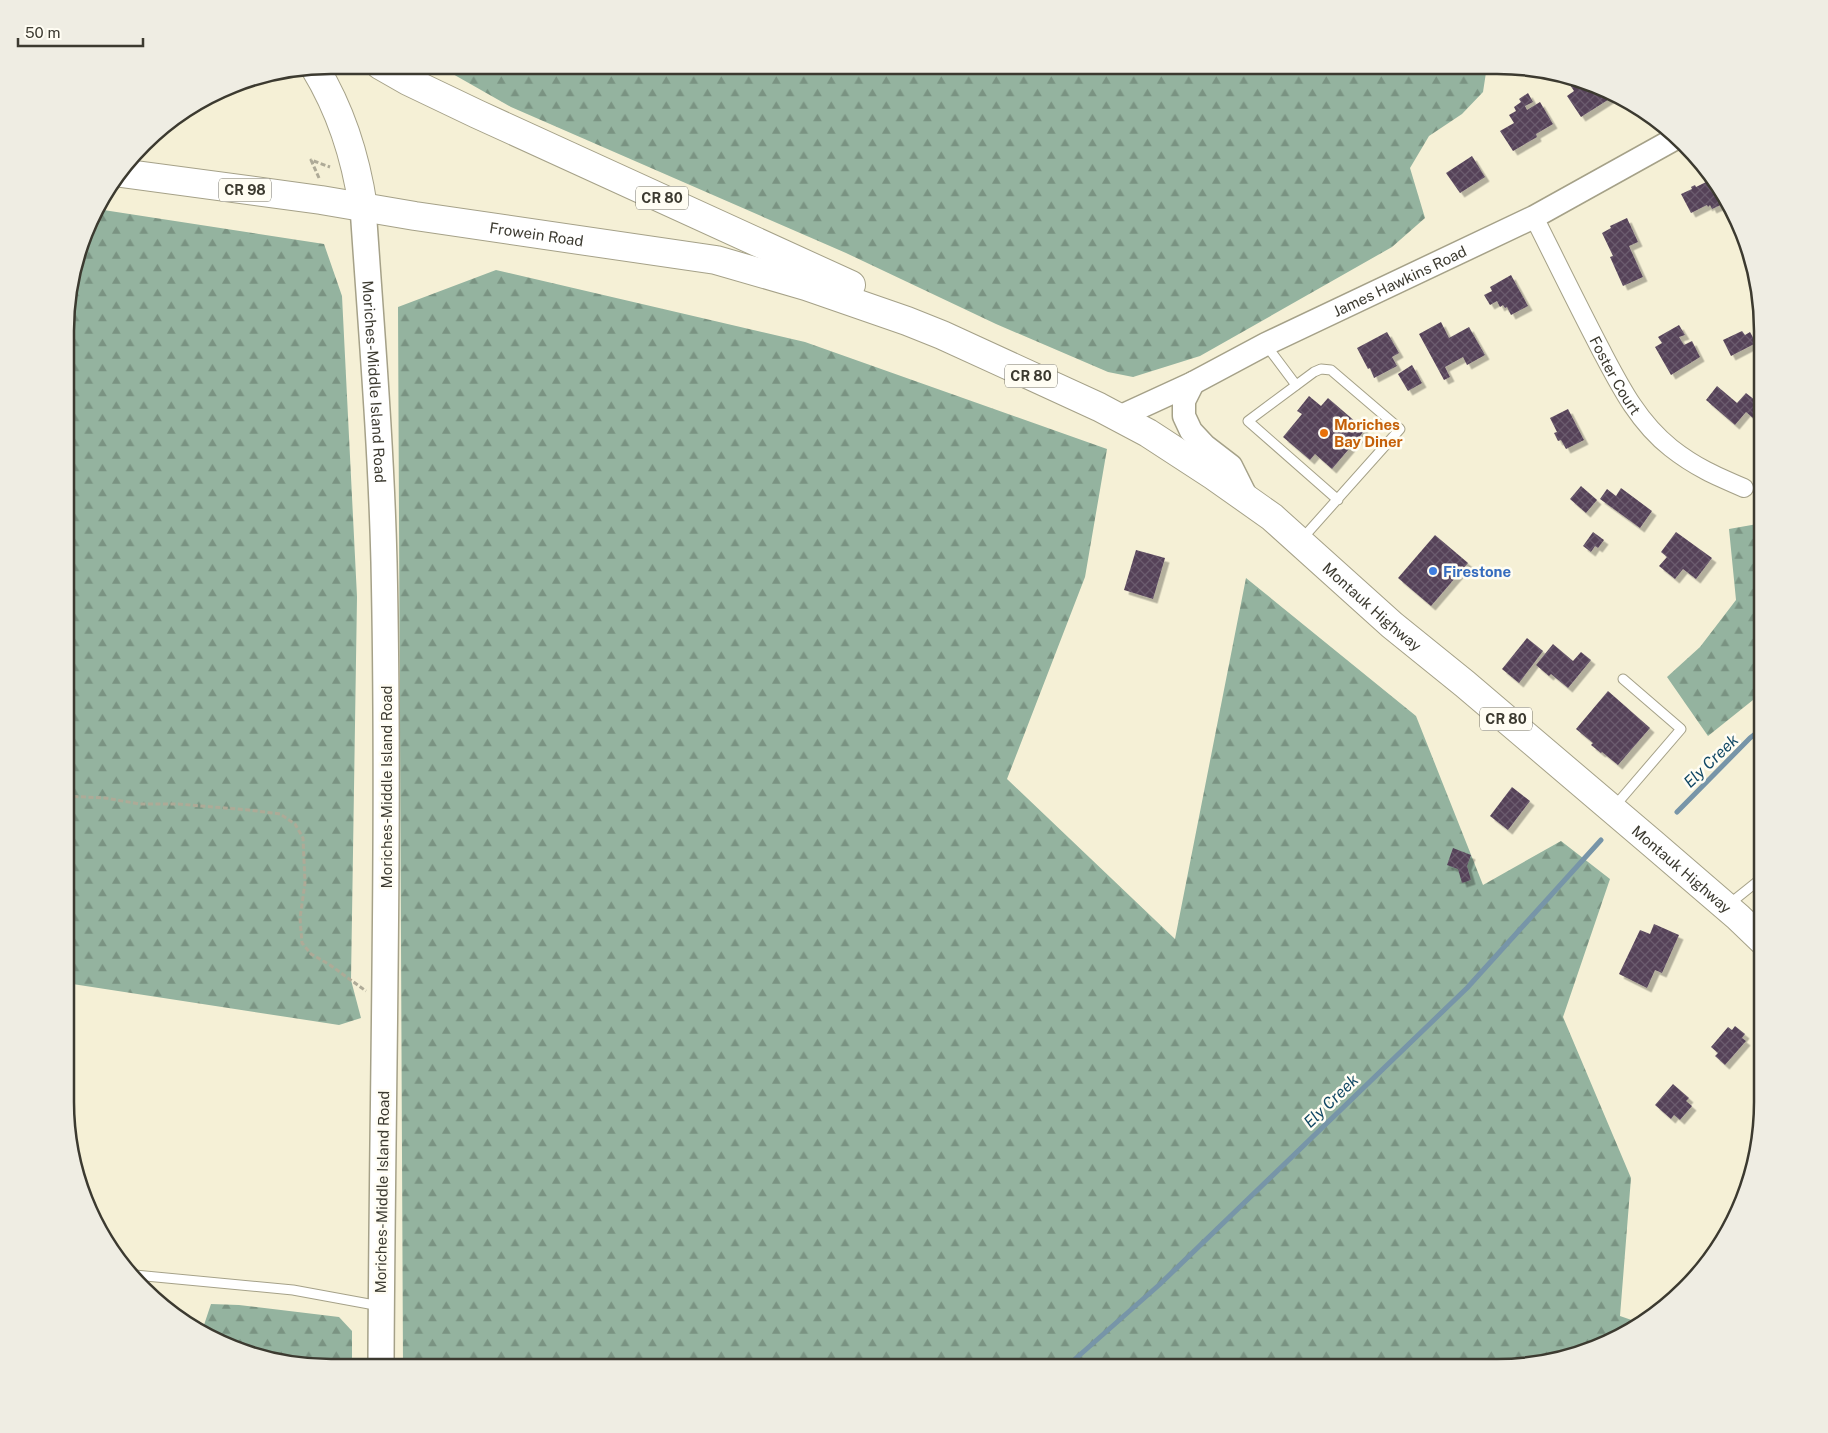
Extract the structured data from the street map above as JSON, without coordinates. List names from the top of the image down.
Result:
{
  "streets": {
    "main road": [
      "CR 98",
      "CR 80",
      "Frowein Road",
      "Moriches-Middle Island Road",
      "Montauk Highway"
    ],
    "street": ["James Hawkins Road", "Foster Court"]
  },
  "crossings": [
    ["CR 80", "Frowein Road"],
    ["CR 80", "Montauk Highway"],
    ["Frowein Road", "Moriches-Middle Island Road"],
    ["Frowein Road", "Montauk Highway"],
    ["James Hawkins Road", "Foster Court"],
    ["James Hawkins Road", "Montauk Highway"]
  ],
  "water": ["Ely Creek"],
  "places": ["Moriches Bay Diner", "Firestone"],
  "scale_bar": "50 m"
}
